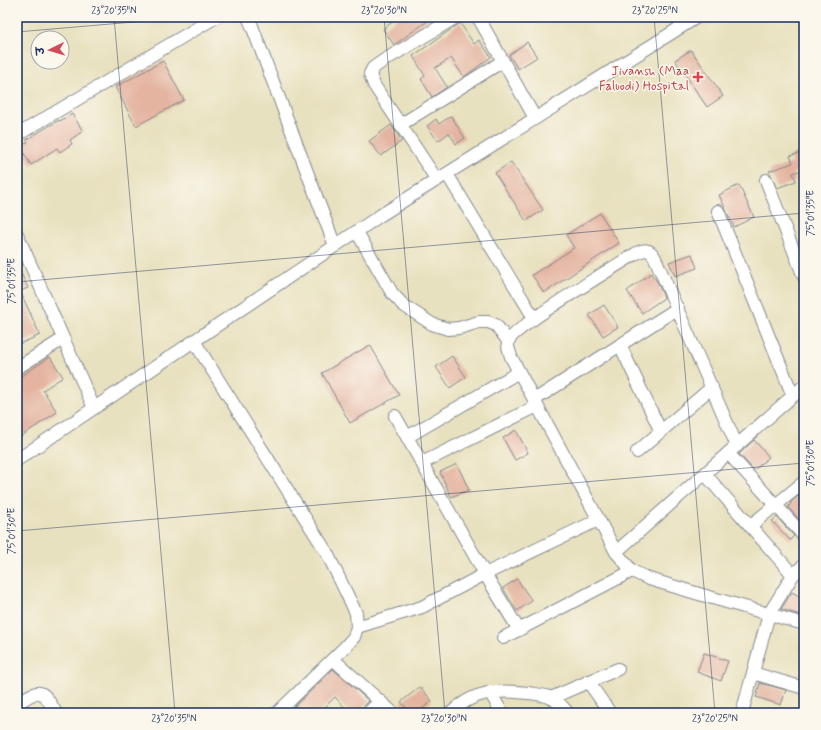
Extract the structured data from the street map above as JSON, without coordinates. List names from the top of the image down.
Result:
{
  "places": {
    "health": ["Jivansh (Maa Faluodi) Hospital"]
  },
  "north": "left",
  "coordinates": [
    "23°20'35\"N",
    "23°20'30\"N",
    "23°20'25\"N",
    "75°01'35\"E",
    "75°01'30\"E"
  ]
}
